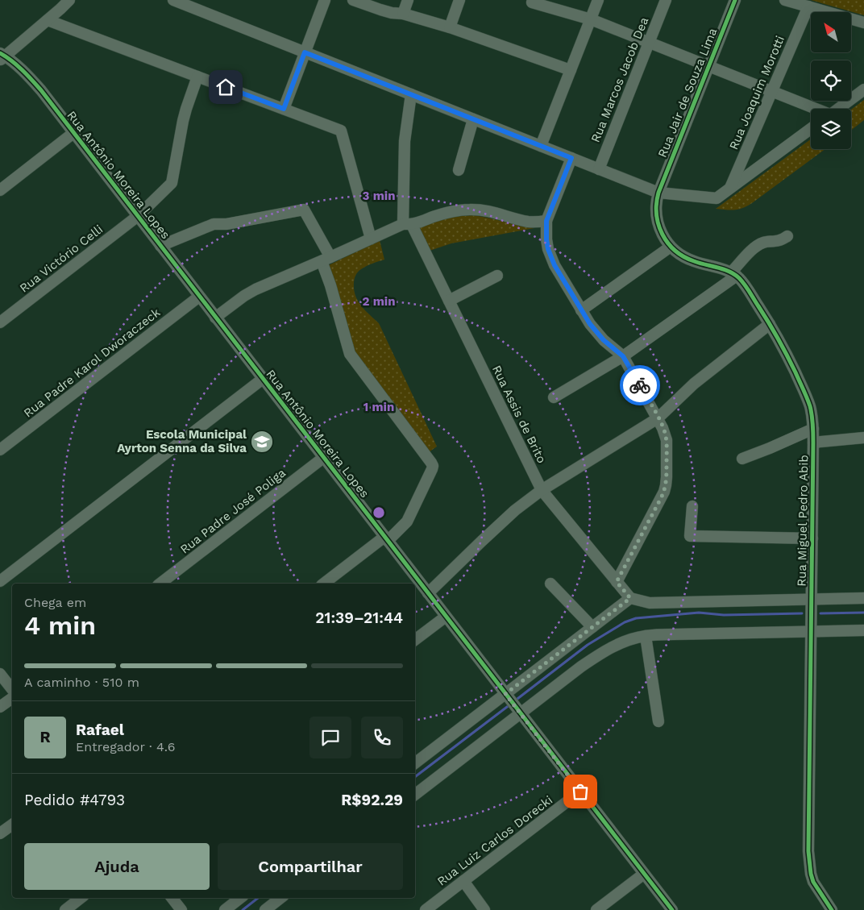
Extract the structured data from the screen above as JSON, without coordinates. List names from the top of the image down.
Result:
{
  "streets": {
    "street": [
      "Rua Marcos Jacob Dea",
      "Rua Jair de Souza Lima",
      "Rua Joaquim Morotti",
      "Rua Antônio Moreira Lopes",
      "Rua Victório Celli",
      "Rua Padre Karol Dworaczeck",
      "Rua Assis de Brito",
      "Rua Padre José Poliga",
      "Rua Miguel Pedro Abib",
      "Rua Luiz Carlos Dorecki"
    ]
  },
  "crossings": [
    ["Rua Antônio Moreira Lopes", "Rua Victório Celli"],
    ["Rua Antônio Moreira Lopes", "Rua Padre Karol Dworaczeck"],
    ["Rua Antônio Moreira Lopes", "Rua Padre José Poliga"],
    ["Rua Antônio Moreira Lopes", "Rua Luiz Carlos Dorecki"]
  ],
  "places": {
    "school or university": ["Escola Municipal Ayrton Senna da Silva"]
  },
  "north": "top left",
  "page": {
    "heading": ["4 min", "Chega em", "21:39–21:44"],
    "panel": [
      "Rafael",
      "Entregador · 4.6",
      "Pedido #4793",
      "R$92.29"
    ],
    "bar": "A caminho · 510 m",
    "round": "R",
    "buttons": ["Ajuda", "Compartilhar"]
  },
  "rings": ["3 min", "2 min", "1 min"]
}
